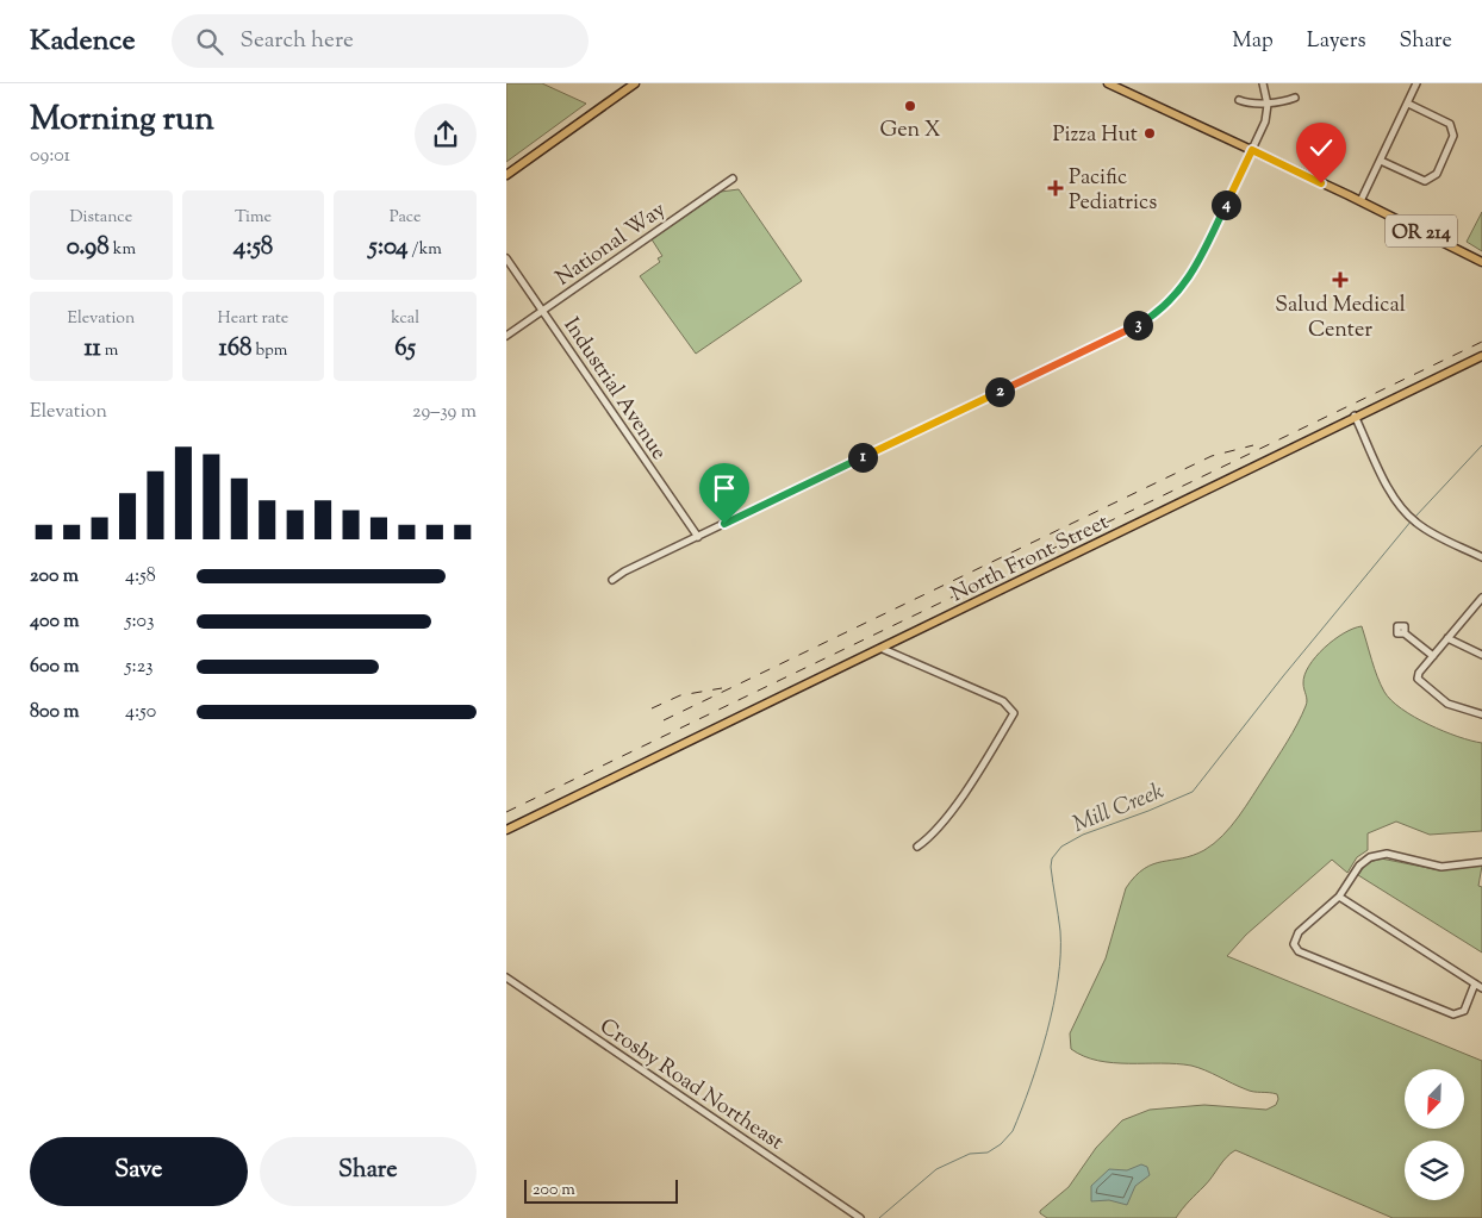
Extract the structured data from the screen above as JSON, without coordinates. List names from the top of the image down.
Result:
{
  "streets": {
    "main road": ["OR 214", "North Front Street"],
    "street": ["National Way", "Industrial Avenue", "Crosby Road Northeast"]
  },
  "crossings": [
    ["National Way", "Industrial Avenue"]
  ],
  "water": ["Mill Creek"],
  "places": {
    "other": ["Gen X", "Pizza Hut"],
    "health": ["Pacific Pediatrics", "Salud Medical Center"]
  },
  "scale_bar": "200 m",
  "north": "bottom left",
  "page": {
    "header": "Kadence",
    "search": "Search here",
    "nav": ["Map", "Layers", "Share"],
    "heading": ["Morning run", "09:01"],
    "stats": [
      ["Distance", "0.98 km"],
      ["Time", "4:58"],
      ["Pace", "5:04 /km"],
      ["Elevation", "11 m"],
      ["Heart rate", "168 bpm"],
      ["kcal", "65"]
    ],
    "pins": [
      "4",
      "3",
      "2",
      "1"
    ],
    "chart": ["Elevation", "29–39 m"],
    "list": [
      {
        "name": "200 m",
        "note": "4:58"
      },
      {
        "name": "400 m",
        "note": "5:03"
      },
      {
        "name": "600 m",
        "note": "5:23"
      },
      {
        "name": "800 m",
        "note": "4:50"
      }
    ],
    "buttons": ["Save", "Share"],
    "scale": "200 m"
  }
}
